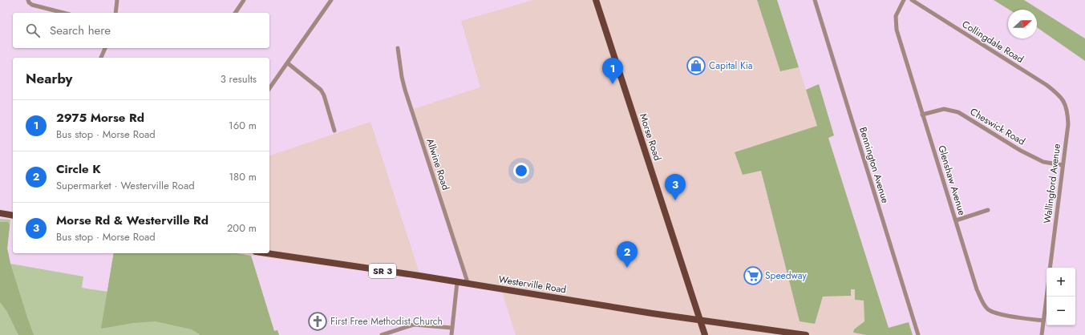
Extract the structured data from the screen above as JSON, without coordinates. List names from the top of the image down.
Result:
{
  "streets": {
    "main road": ["Morse Road", "SR 3", "Westerville Road"],
    "street": [
      "Collingdale Road",
      "Cheswick Road",
      "Allwine Road",
      "Bennington Avenue",
      "Glenshaw Avenue",
      "Wallingford Avenue"
    ]
  },
  "crossings": [
    ["Collingdale Road", "Wallingford Avenue"],
    ["Cheswick Road", "Glenshaw Avenue"],
    ["Cheswick Road", "Wallingford Avenue"],
    ["Morse Road", "Westerville Road"],
    ["Allwine Road", "Westerville Road"]
  ],
  "places": {
    "shop": ["Capital Kia"],
    "supermarket": ["Speedway"],
    "church": ["First Free Methodist Church"]
  },
  "north": "right",
  "page": {
    "search": "Search here",
    "pins": ["1", "3", "2"],
    "heading": ["Nearby", "3 results"],
    "list": [
      {
        "mark": "1",
        "name": "2975 Morse Rd",
        "note": "Bus stop · Morse Road",
        "value": "160 m"
      },
      {
        "mark": "2",
        "name": "Circle K",
        "note": "Supermarket · Westerville Road",
        "value": "180 m"
      },
      {
        "mark": "3",
        "name": "Morse Rd & Westerville Rd",
        "note": "Bus stop · Morse Road",
        "value": "200 m"
      }
    ],
    "map_buttons": ["+", "−"]
  }
}
